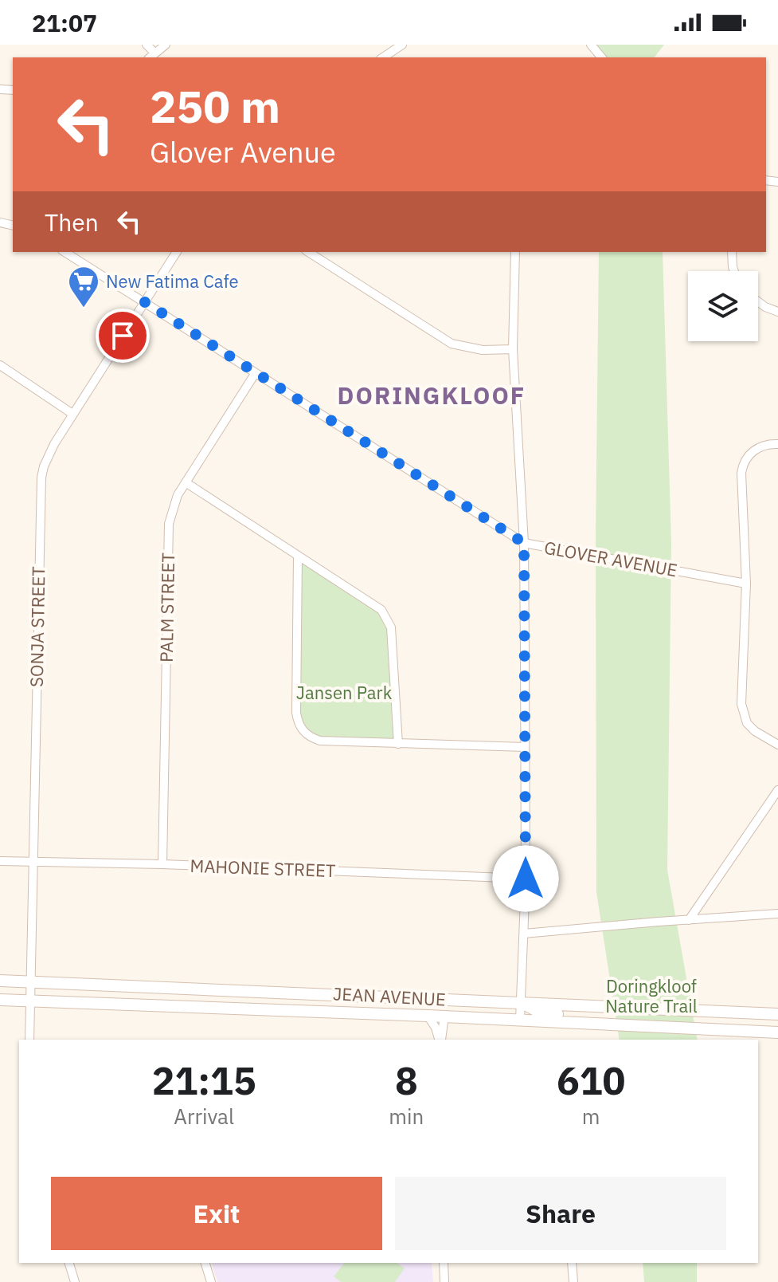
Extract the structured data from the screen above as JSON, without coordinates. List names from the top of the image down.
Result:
{
  "streets": {
    "main road": ["JEAN AVENUE"],
    "street": [
      "GLOVER AVENUE",
      "PALM STREET",
      "SONJA STREET",
      "MAHONIE STREET"
    ]
  },
  "crossings": [
    ["GLOVER AVENUE", "PALM STREET"],
    ["GLOVER AVENUE", "SONJA STREET"],
    ["PALM STREET", "MAHONIE STREET"],
    ["SONJA STREET", "MAHONIE STREET"],
    ["SONJA STREET", "JEAN AVENUE"]
  ],
  "districts": ["DORINGKLOOF"],
  "parks": ["Jansen Park", "Doringkloof Nature Trail"],
  "places": {
    "supermarket": ["New Fatima Cafe"]
  },
  "page": {
    "status": "21:07",
    "turn": ["250 m", "Glover Avenue"],
    "then": "Then",
    "eta": [
      "21:15",
      "Arrival",
      "8",
      "min",
      "610",
      "m"
    ],
    "buttons": ["Exit", "Share"]
  }
}
